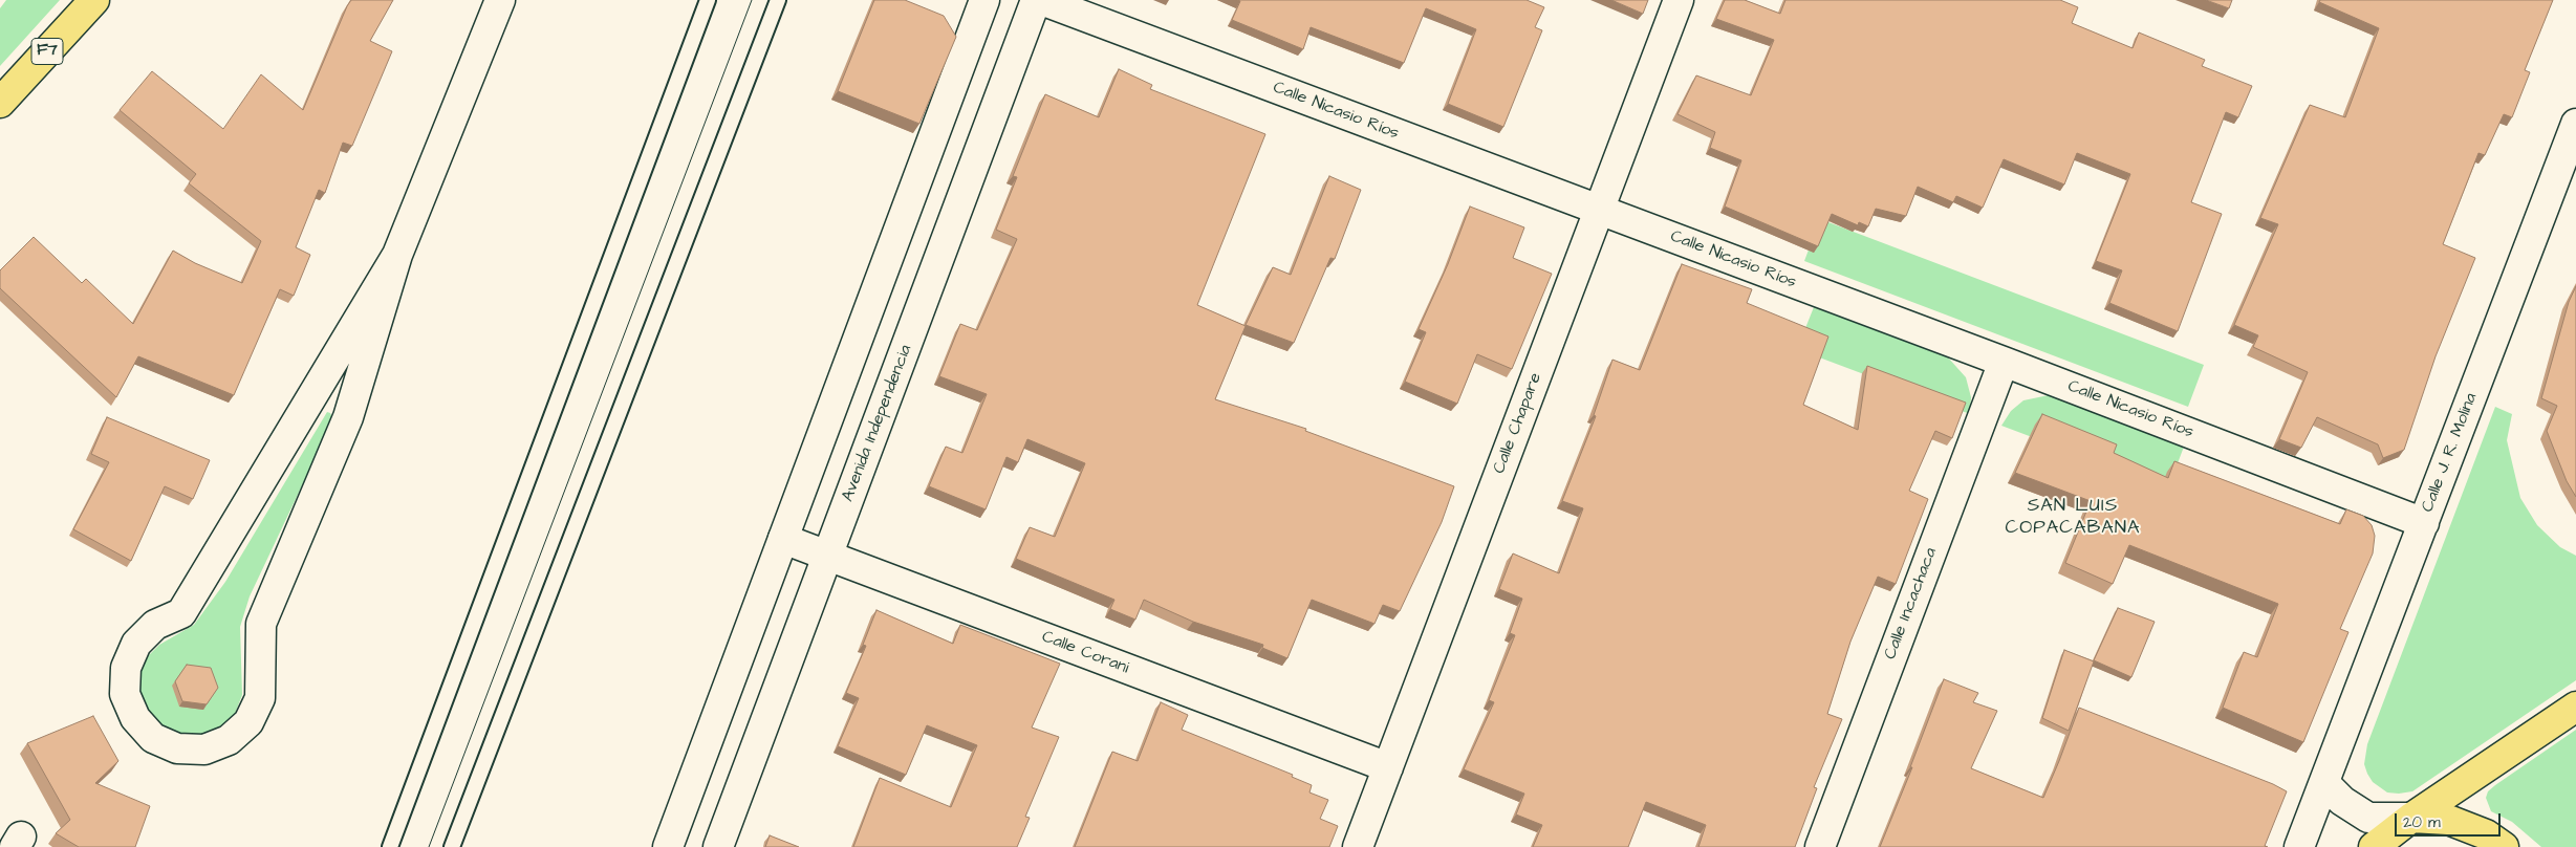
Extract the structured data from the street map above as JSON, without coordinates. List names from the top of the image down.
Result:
{
  "streets": {
    "main road": ["F7"],
    "street": [
      "Calle Nicasio Ríos",
      "Avenida Independencia",
      "Calle Chapare",
      "Calle J. R. Molina",
      "Calle Incachaca",
      "Calle Corani"
    ]
  },
  "crossings": [
    ["Calle Nicasio Ríos", "Calle Chapare"],
    ["Calle Nicasio Ríos", "Calle J. R. Molina"],
    ["Calle Nicasio Ríos", "Calle Incachaca"],
    ["Avenida Independencia", "Calle Corani"],
    ["Calle Chapare", "Calle Corani"]
  ],
  "districts": ["SAN LUIS COPACABANA"],
  "scale_bar": "20 m"
}
